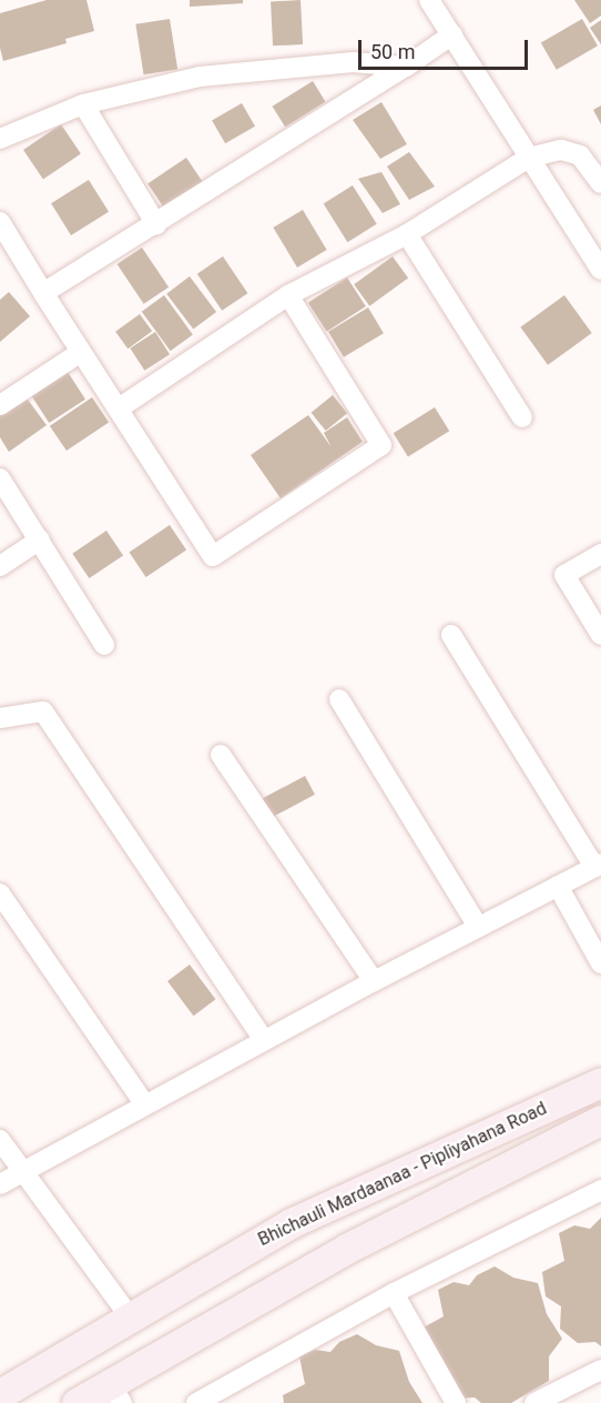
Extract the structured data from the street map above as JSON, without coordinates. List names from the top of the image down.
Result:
{
  "streets": {
    "main road": ["Bhichauli Mardaanaa - Pipliyahana Road"]
  },
  "scale_bar": "50 m"
}
